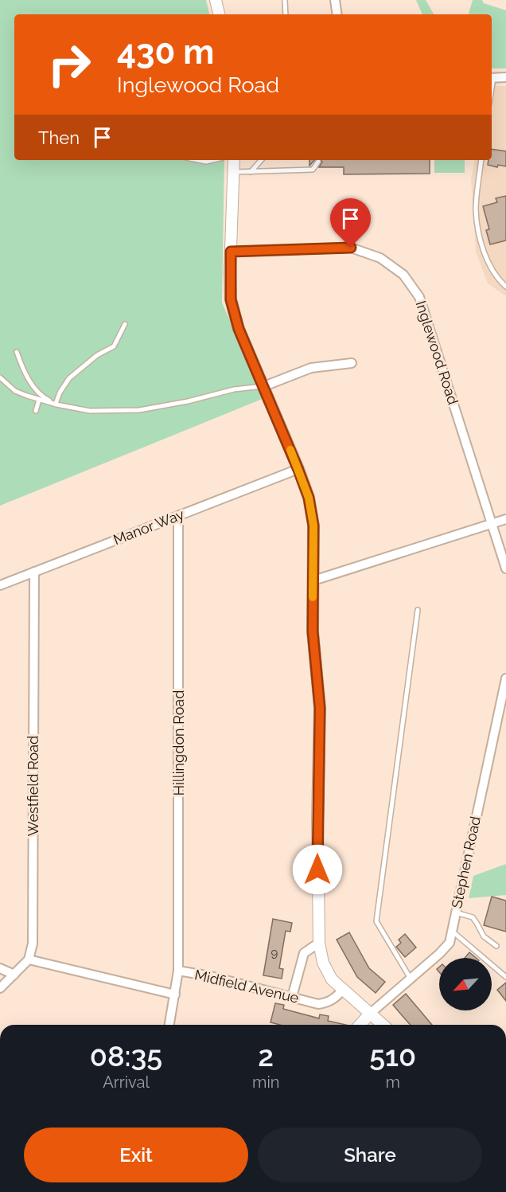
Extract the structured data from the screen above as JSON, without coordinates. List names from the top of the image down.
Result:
{
  "streets": {
    "street": [
      "Inglewood Road",
      "Manor Way",
      "Hillingdon Road",
      "Westfield Road",
      "Stephen Road",
      "Midfield Avenue"
    ]
  },
  "crossings": [
    ["Manor Way", "Hillingdon Road"],
    ["Manor Way", "Westfield Road"],
    ["Hillingdon Road", "Midfield Avenue"],
    ["Westfield Road", "Midfield Avenue"]
  ],
  "house_numbers": ["9"],
  "north": "bottom left",
  "page": {
    "turn": ["430 m", "Inglewood Road"],
    "then": "Then",
    "eta": [
      "08:35",
      "Arrival",
      "2",
      "min",
      "510",
      "m"
    ],
    "buttons": ["Exit", "Share"]
  }
}
